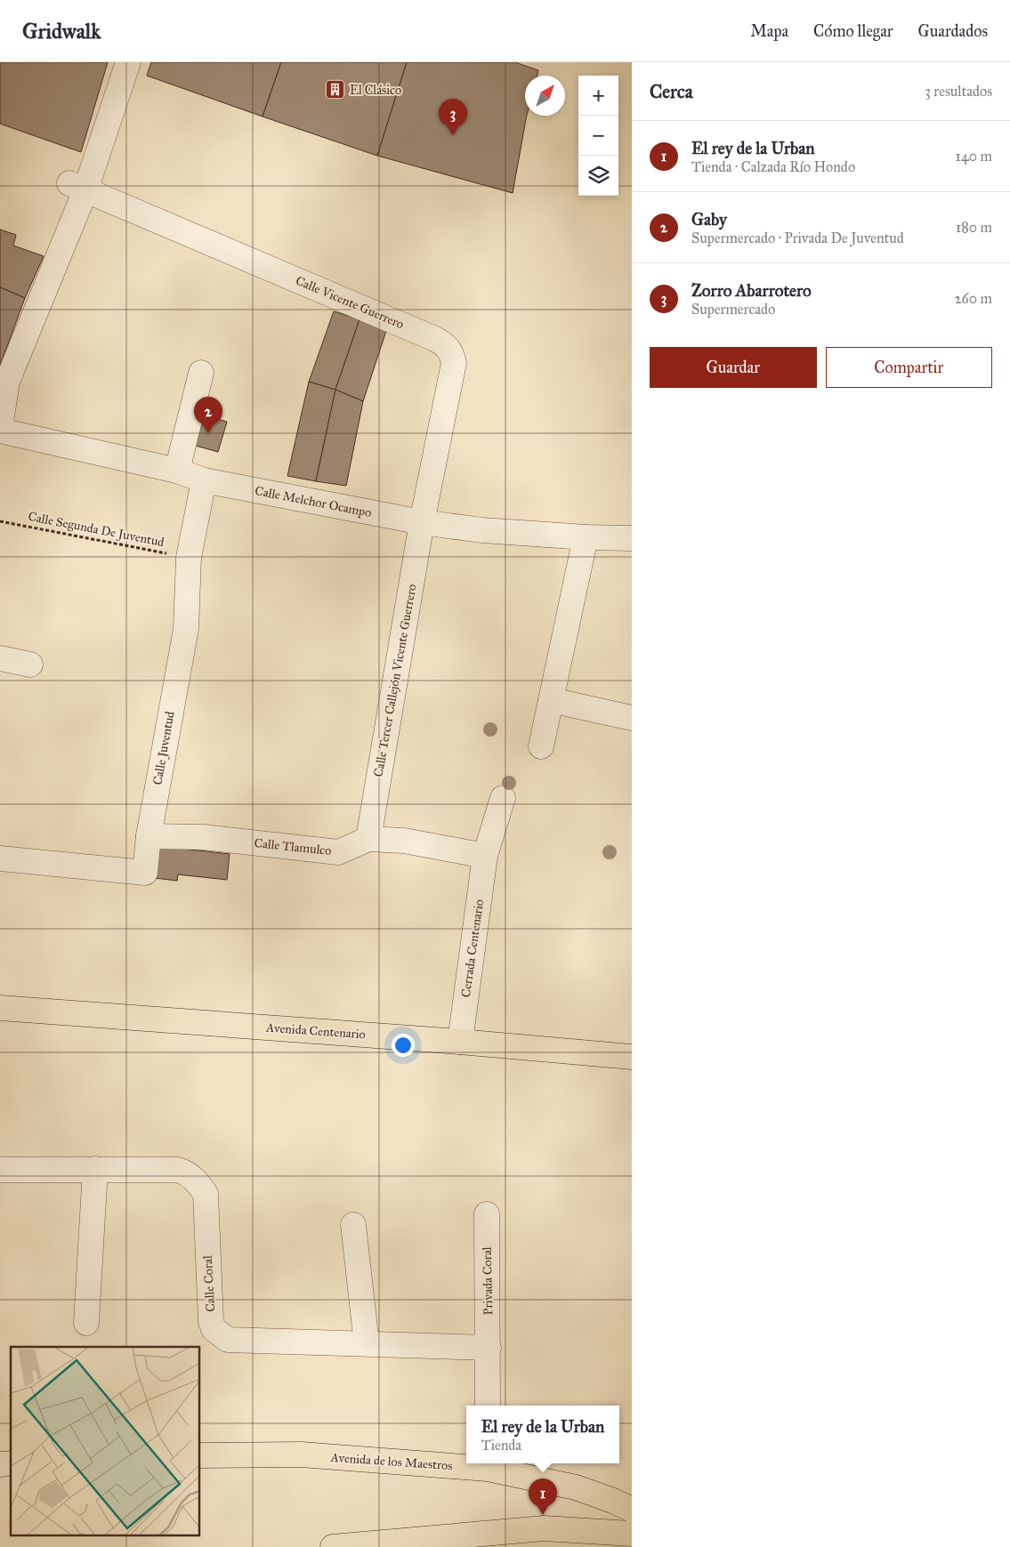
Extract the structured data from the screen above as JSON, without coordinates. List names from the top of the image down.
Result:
{
  "streets": {
    "main road": ["Avenida Centenario", "Avenida de los Maestros"],
    "street": [
      "Calle Vicente Guerrero",
      "Calle Melchor Ocampo",
      "Calle Tercer Callejón Vicente Guerrero",
      "Calle Juventud",
      "Calle Tlamulco",
      "Cerrada Centenario",
      "Privada Coral",
      "Calle Coral"
    ],
    "path": ["Calle Segunda De Juventud"]
  },
  "crossings": [
    ["Calle Vicente Guerrero", "Calle Melchor Ocampo"],
    ["Calle Vicente Guerrero", "Calle Tercer Callejón Vicente Guerrero"],
    ["Calle Melchor Ocampo", "Calle Tercer Callejón Vicente Guerrero"],
    ["Calle Melchor Ocampo", "Calle Juventud"],
    ["Calle Segunda De Juventud", "Calle Juventud"],
    ["Calle Tercer Callejón Vicente Guerrero", "Calle Tlamulco"],
    ["Calle Juventud", "Calle Tlamulco"],
    ["Calle Tlamulco", "Cerrada Centenario"],
    ["Cerrada Centenario", "Avenida Centenario"],
    ["Privada Coral", "Calle Coral"]
  ],
  "places": {
    "building": ["El Clásico"]
  },
  "north": "top right",
  "page": {
    "header": "Gridwalk",
    "nav": ["Mapa", "Cómo llegar", "Guardados"],
    "heading": ["Cerca", "3 resultados"],
    "map_buttons": ["+", "−"],
    "pins": ["3", "2", "1"],
    "list": [
      {
        "mark": "1",
        "name": "El rey de la Urban",
        "note": "Tienda · Calzada Río Hondo",
        "value": "140 m"
      },
      {
        "mark": "2",
        "name": "Gaby",
        "note": "Supermercado · Privada De Juventud",
        "value": "180 m"
      },
      {
        "mark": "3",
        "name": "Zorro Abarrotero",
        "note": "Supermercado",
        "value": "260 m"
      }
    ],
    "buttons": ["Guardar", "Compartir"],
    "popup": ["El rey de la Urban", "Tienda"]
  }
}
